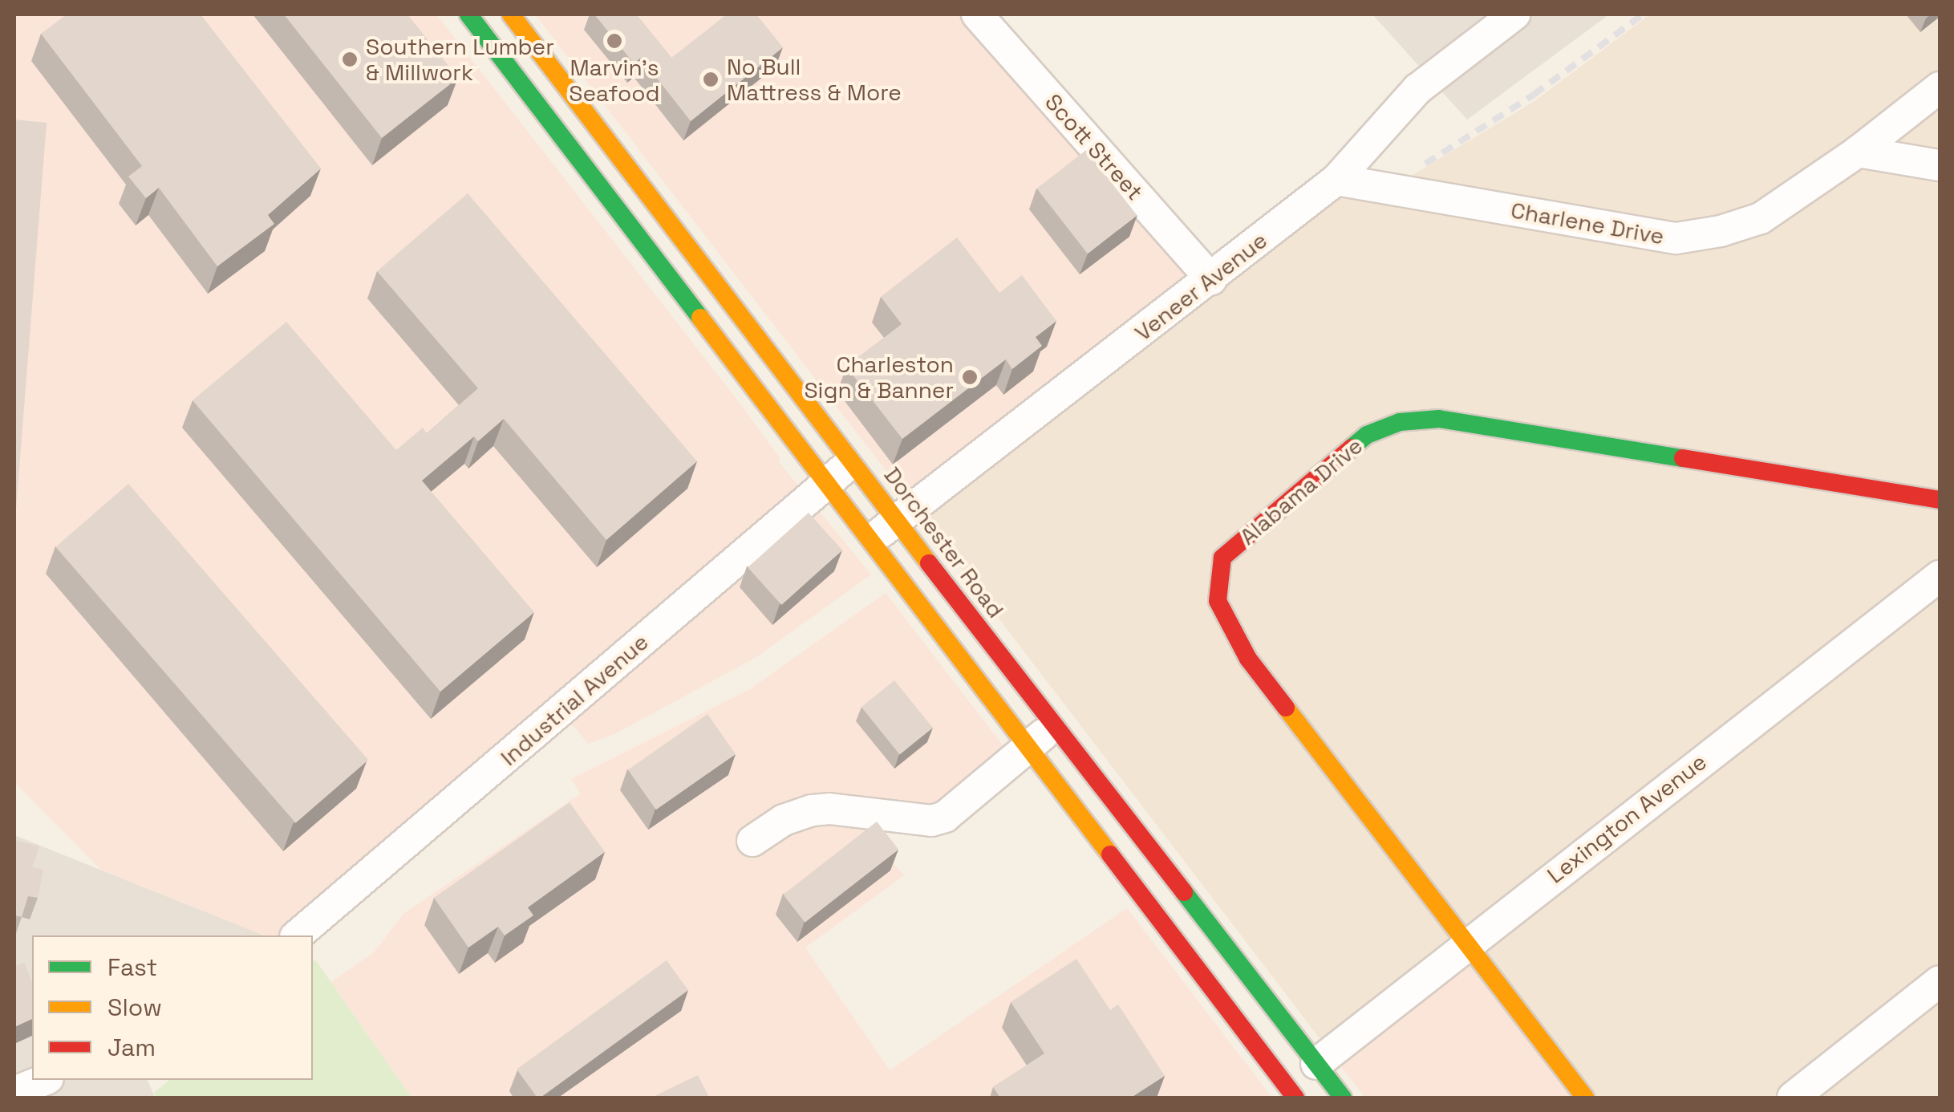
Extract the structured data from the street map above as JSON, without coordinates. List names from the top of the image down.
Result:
{
  "streets": {
    "main road": ["Alabama Drive", "Dorchester Road"],
    "street": [
      "Scott Street",
      "Charlene Drive",
      "Veneer Avenue",
      "Industrial Avenue",
      "Lexington Avenue"
    ]
  },
  "crossings": [
    ["Scott Street", "Veneer Avenue"],
    ["Charlene Drive", "Veneer Avenue"],
    ["Veneer Avenue", "Dorchester Road"],
    ["Alabama Drive", "Lexington Avenue"],
    ["Dorchester Road", "Industrial Avenue"],
    ["Dorchester Road", "Lexington Avenue"]
  ],
  "places": [
    "Marvin's Seafood",
    "Southern Lumber & Millwork",
    "No Bull Mattress & More",
    "Charleston Sign & Banner"
  ],
  "legend": ["Fast", "Slow", "Jam"]
}
